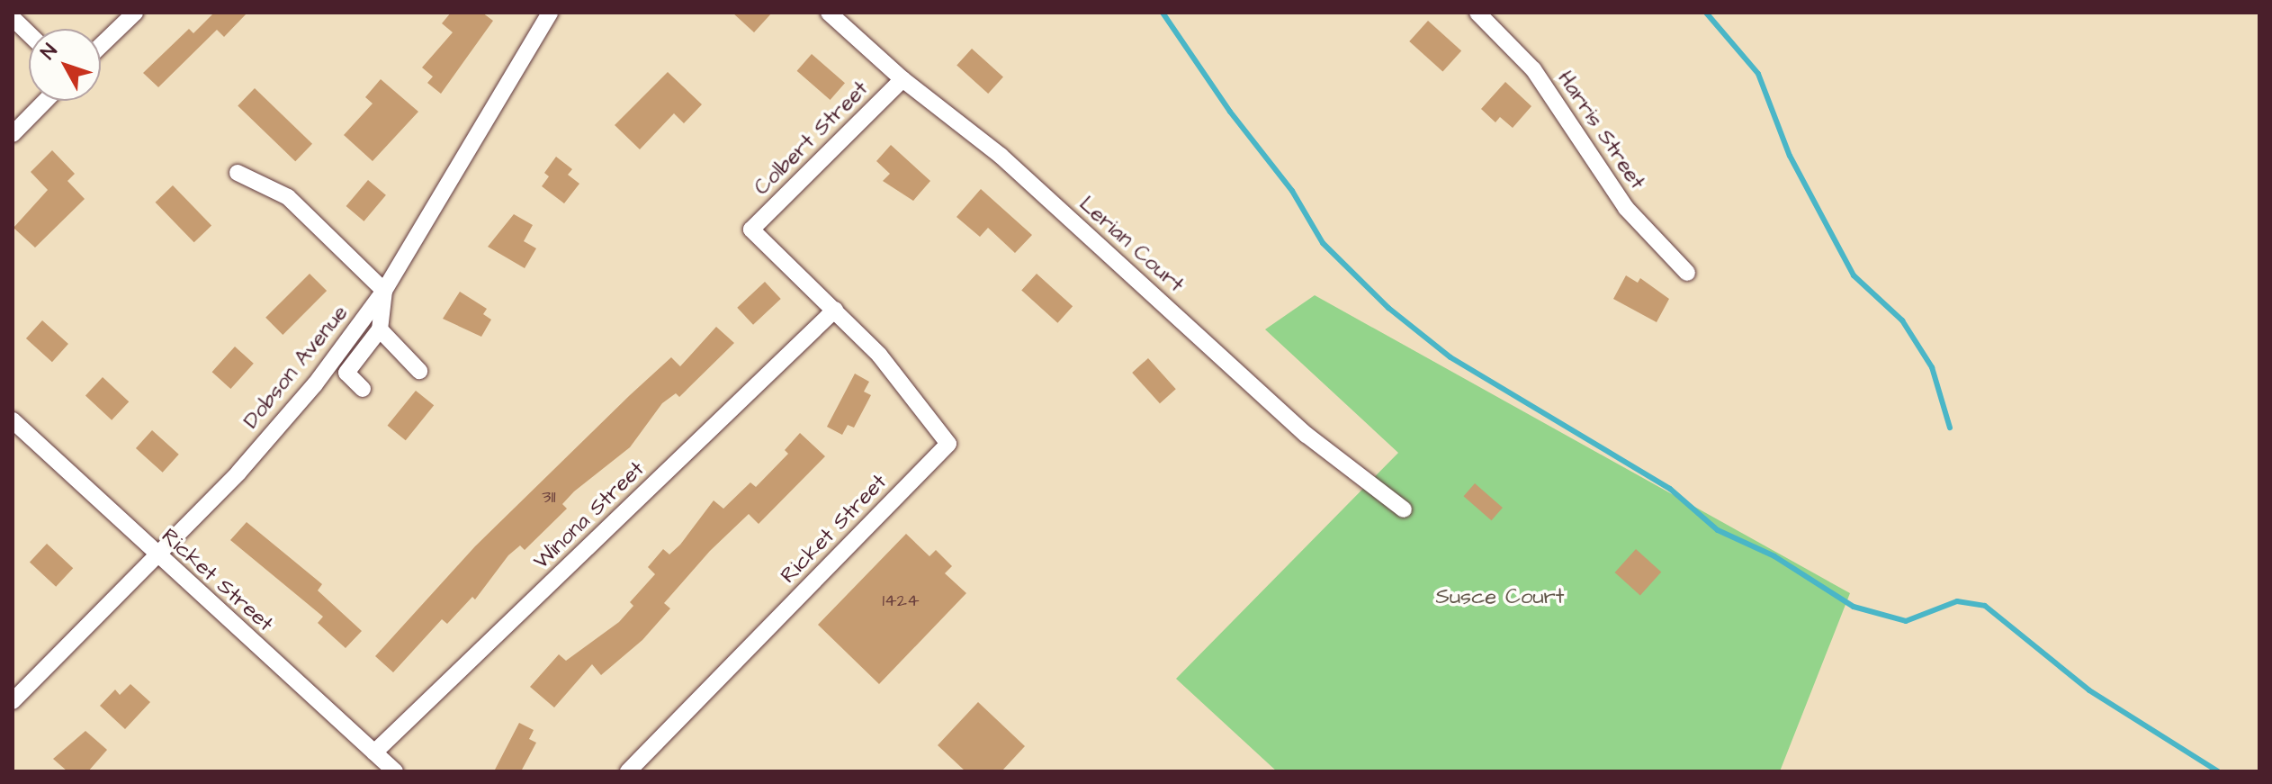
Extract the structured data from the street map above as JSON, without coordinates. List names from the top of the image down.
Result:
{
  "streets": {
    "street": [
      "Harris Street",
      "Colbert Street",
      "Lerian Court",
      "Dobson Avenue",
      "Winona Street",
      "Ricket Street"
    ]
  },
  "crossings": [
    ["Colbert Street", "Lerian Court"],
    ["Colbert Street", "Winona Street"],
    ["Colbert Street", "Ricket Street"],
    ["Dobson Avenue", "Ricket Street"],
    ["Winona Street", "Ricket Street"]
  ],
  "parks": ["Susce Court"],
  "house_numbers": ["311", "1424"],
  "north": "top left"
}
